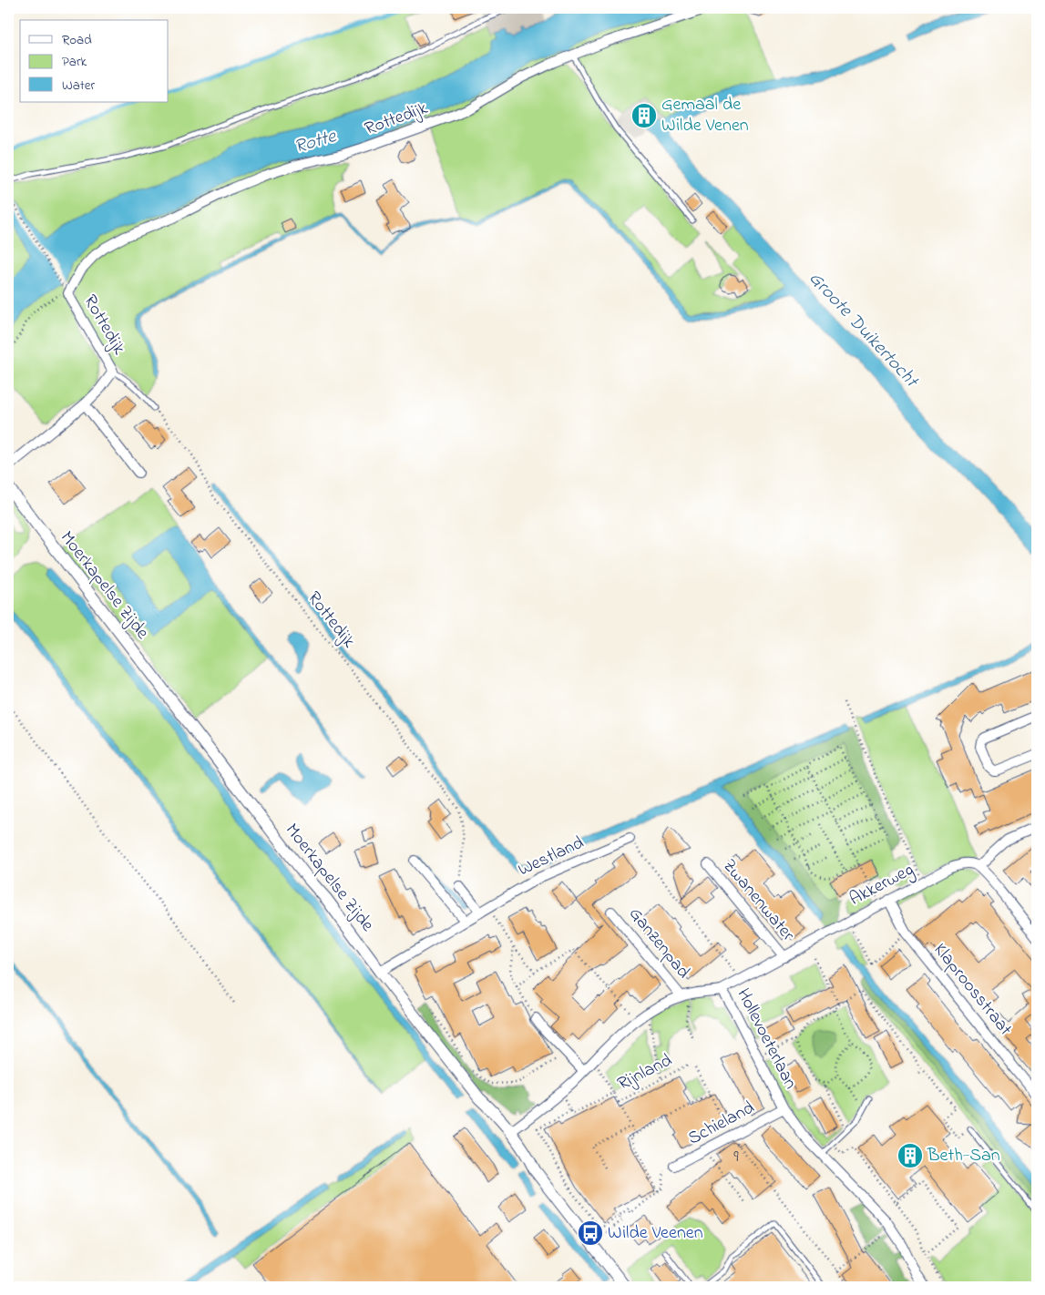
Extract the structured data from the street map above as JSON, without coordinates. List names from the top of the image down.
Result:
{
  "streets": {
    "street": [
      "Rottedijk",
      "Moerkapelse Zijde",
      "Westland",
      "Akkerweg",
      "Zwanenwater",
      "Ganzenpad",
      "Klaproosstraat",
      "Hollevoeterlaan",
      "Schieland"
    ],
    "path": ["Rijnland"]
  },
  "crossings": [
    ["Moerkapelse Zijde", "Westland"],
    ["Moerkapelse Zijde", "Hollevoeterlaan"],
    ["Akkerweg", "Zwanenwater"],
    ["Akkerweg", "Klaproosstraat"],
    ["Akkerweg", "Hollevoeterlaan"],
    ["Ganzenpad", "Hollevoeterlaan"],
    ["Hollevoeterlaan", "Schieland"]
  ],
  "water": ["Rotte", "Groote Duikertocht"],
  "places": {
    "building": ["Gemaal de Wilde Venen", "Beth-San"],
    "bus stop": ["Wilde Veenen"]
  },
  "house_numbers": ["9"],
  "legend": ["Road", "Park", "Water"]
}
